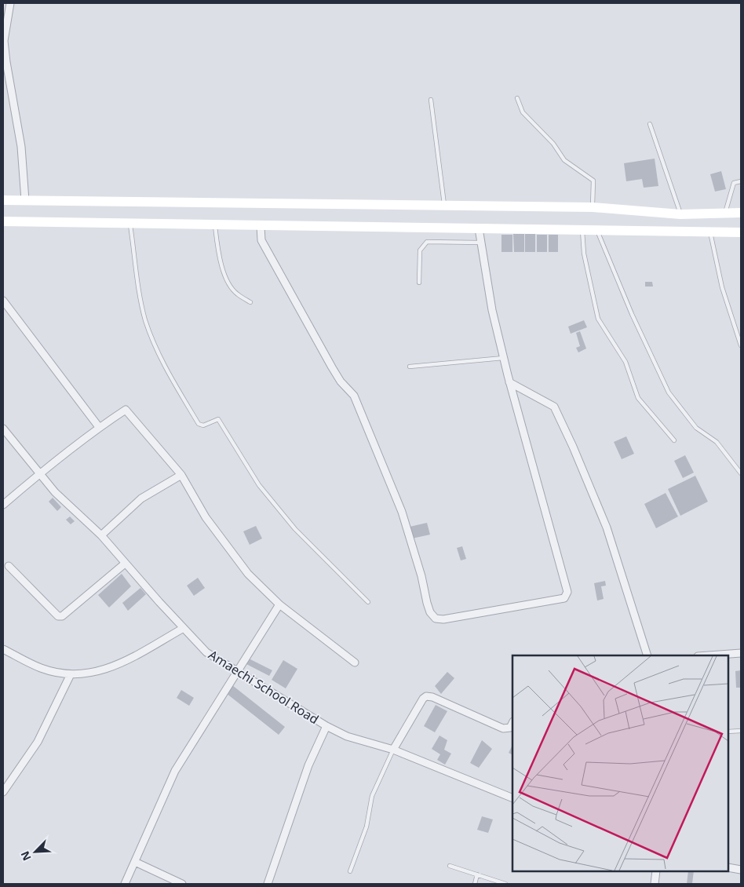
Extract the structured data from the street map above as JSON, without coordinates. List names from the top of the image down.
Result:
{
  "streets": {
    "street": ["Amaechi School Road"]
  },
  "north": "bottom left"
}
